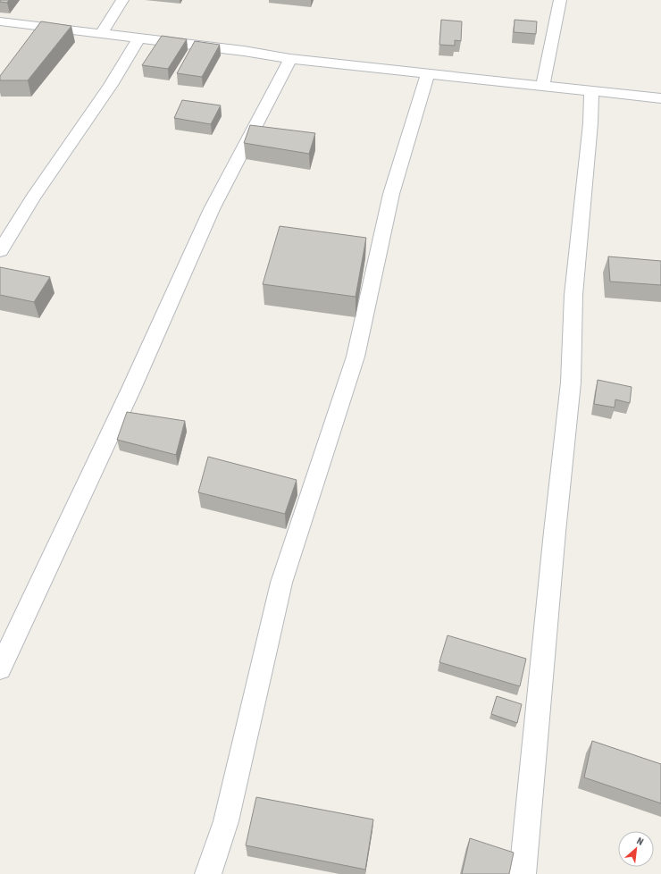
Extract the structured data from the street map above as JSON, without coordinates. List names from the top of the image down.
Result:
{
  "north": "top right"
}
